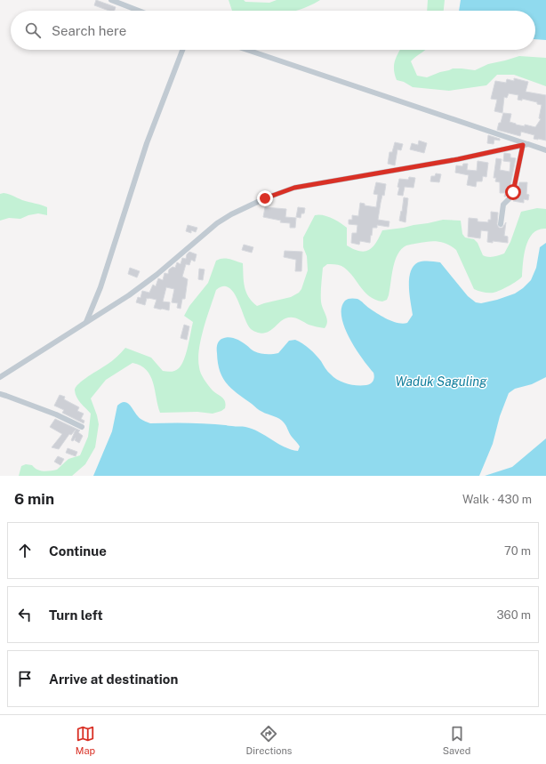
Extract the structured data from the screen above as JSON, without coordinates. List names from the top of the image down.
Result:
{
  "water": ["Waduk Saguling"],
  "page": {
    "search": "Search here",
    "heading": ["6 min", "Walk · 430 m"],
    "list": [
      ["Continue", "70 m"],
      ["Turn left", "360 m"],
      "Arrive at destination"
    ],
    "nav": ["Map", "Directions", "Saved"]
  }
}
